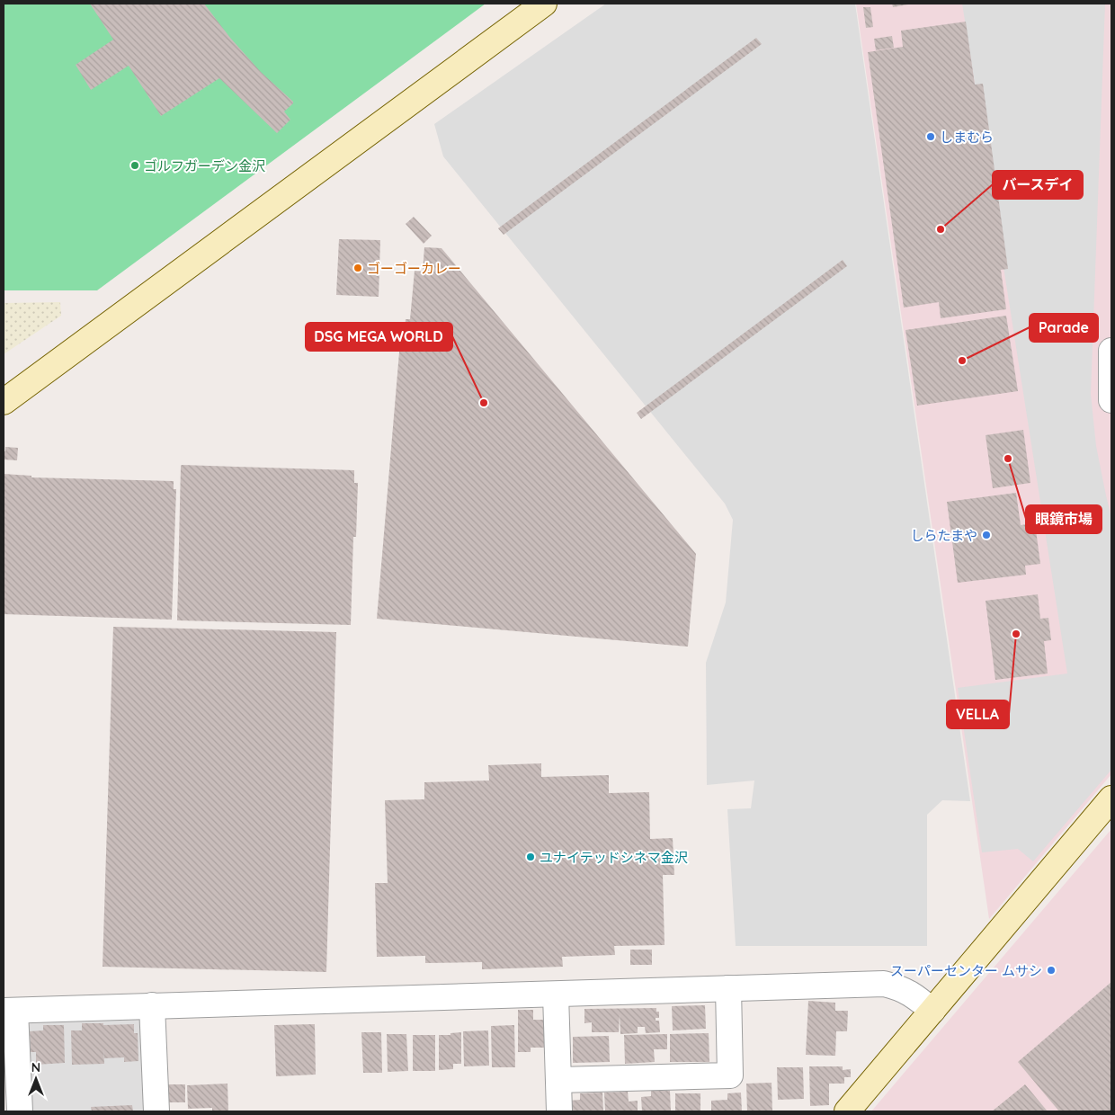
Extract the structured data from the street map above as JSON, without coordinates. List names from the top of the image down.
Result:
{
  "places": [
    "しまむら",
    "ゴルフガーデン金沢",
    "バースデイ",
    "ゴーゴーカレー",
    "Parade",
    "DSG MEGA WORLD",
    "眼鏡市場",
    "しらたまや",
    "VELLA",
    "ユナイテッドシネマ金沢",
    "スーパーセンター ムサシ"
  ],
  "north": "top"
}
